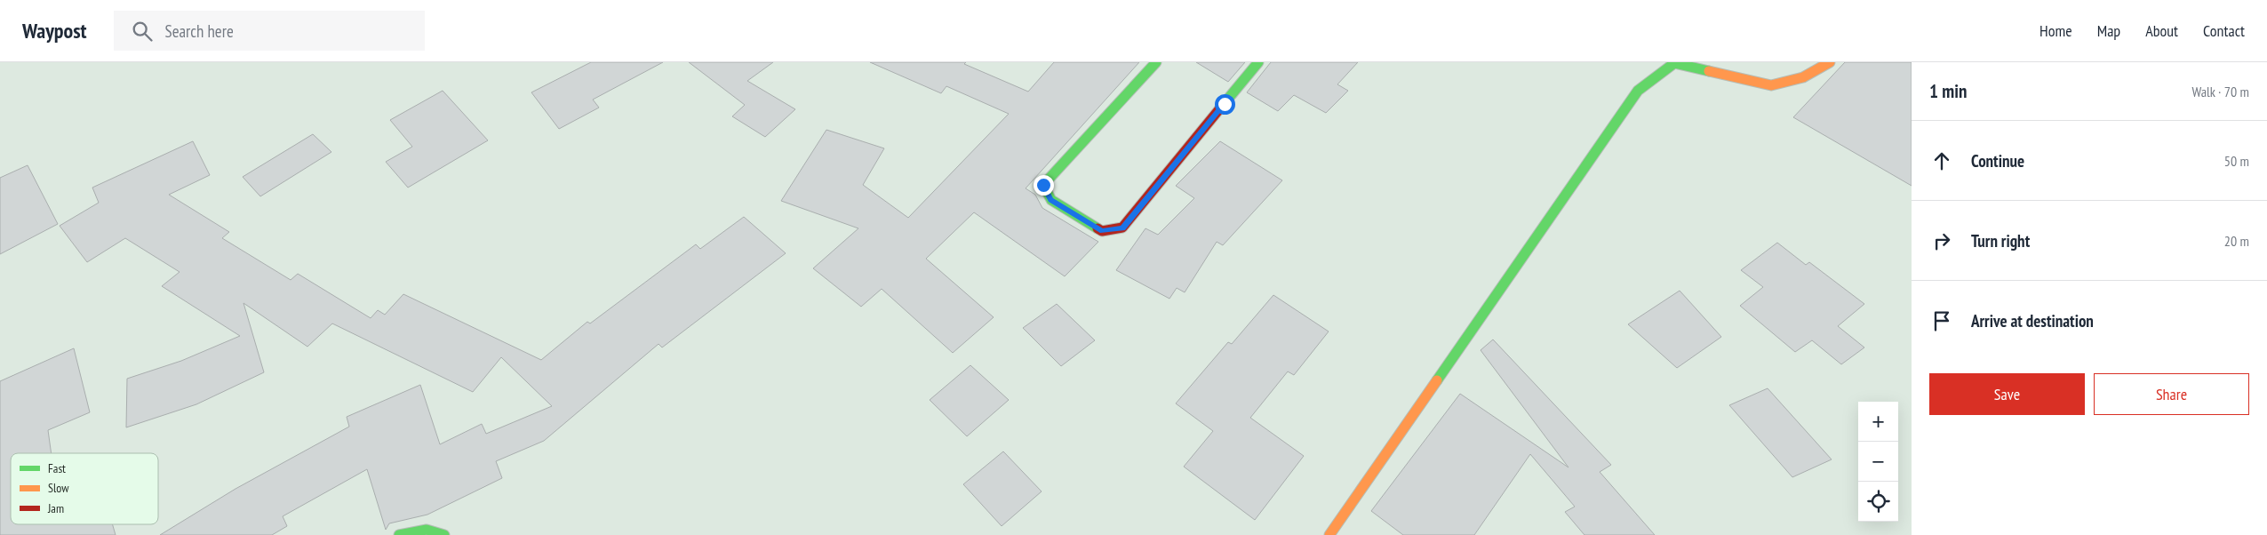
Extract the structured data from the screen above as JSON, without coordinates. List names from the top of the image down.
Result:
{
  "legend": ["Fast", "Slow", "Jam"],
  "page": {
    "header": "Waypost",
    "search": "Search here",
    "nav": [
      "Home",
      "Map",
      "About",
      "Contact"
    ],
    "heading": ["1 min", "Walk · 70 m"],
    "list": [
      ["Continue", "50 m"],
      ["Turn right", "20 m"],
      "Arrive at destination"
    ],
    "buttons": ["Save", "Share"],
    "map_buttons": ["+", "−"]
  }
}
